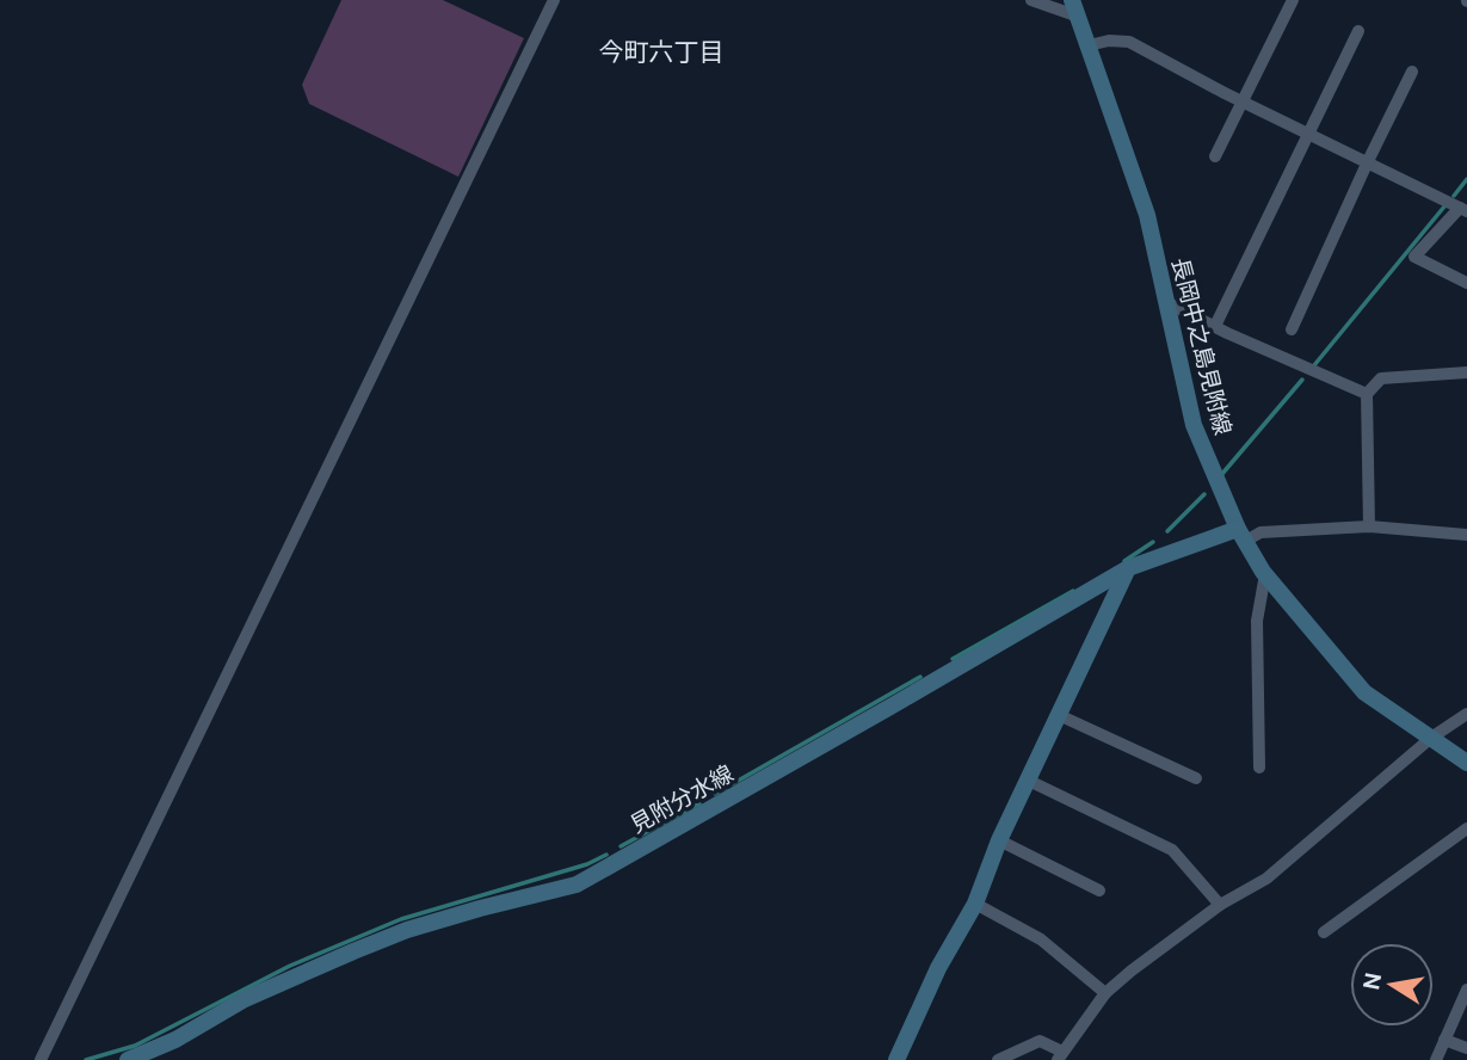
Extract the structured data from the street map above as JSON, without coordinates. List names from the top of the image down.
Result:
{
  "streets": {
    "main road": ["長岡中之島見附線", "見附分水線"]
  },
  "crossings": [
    ["長岡中之島見附線", "見附分水線"]
  ],
  "districts": ["今町六丁目"],
  "north": "left"
}
